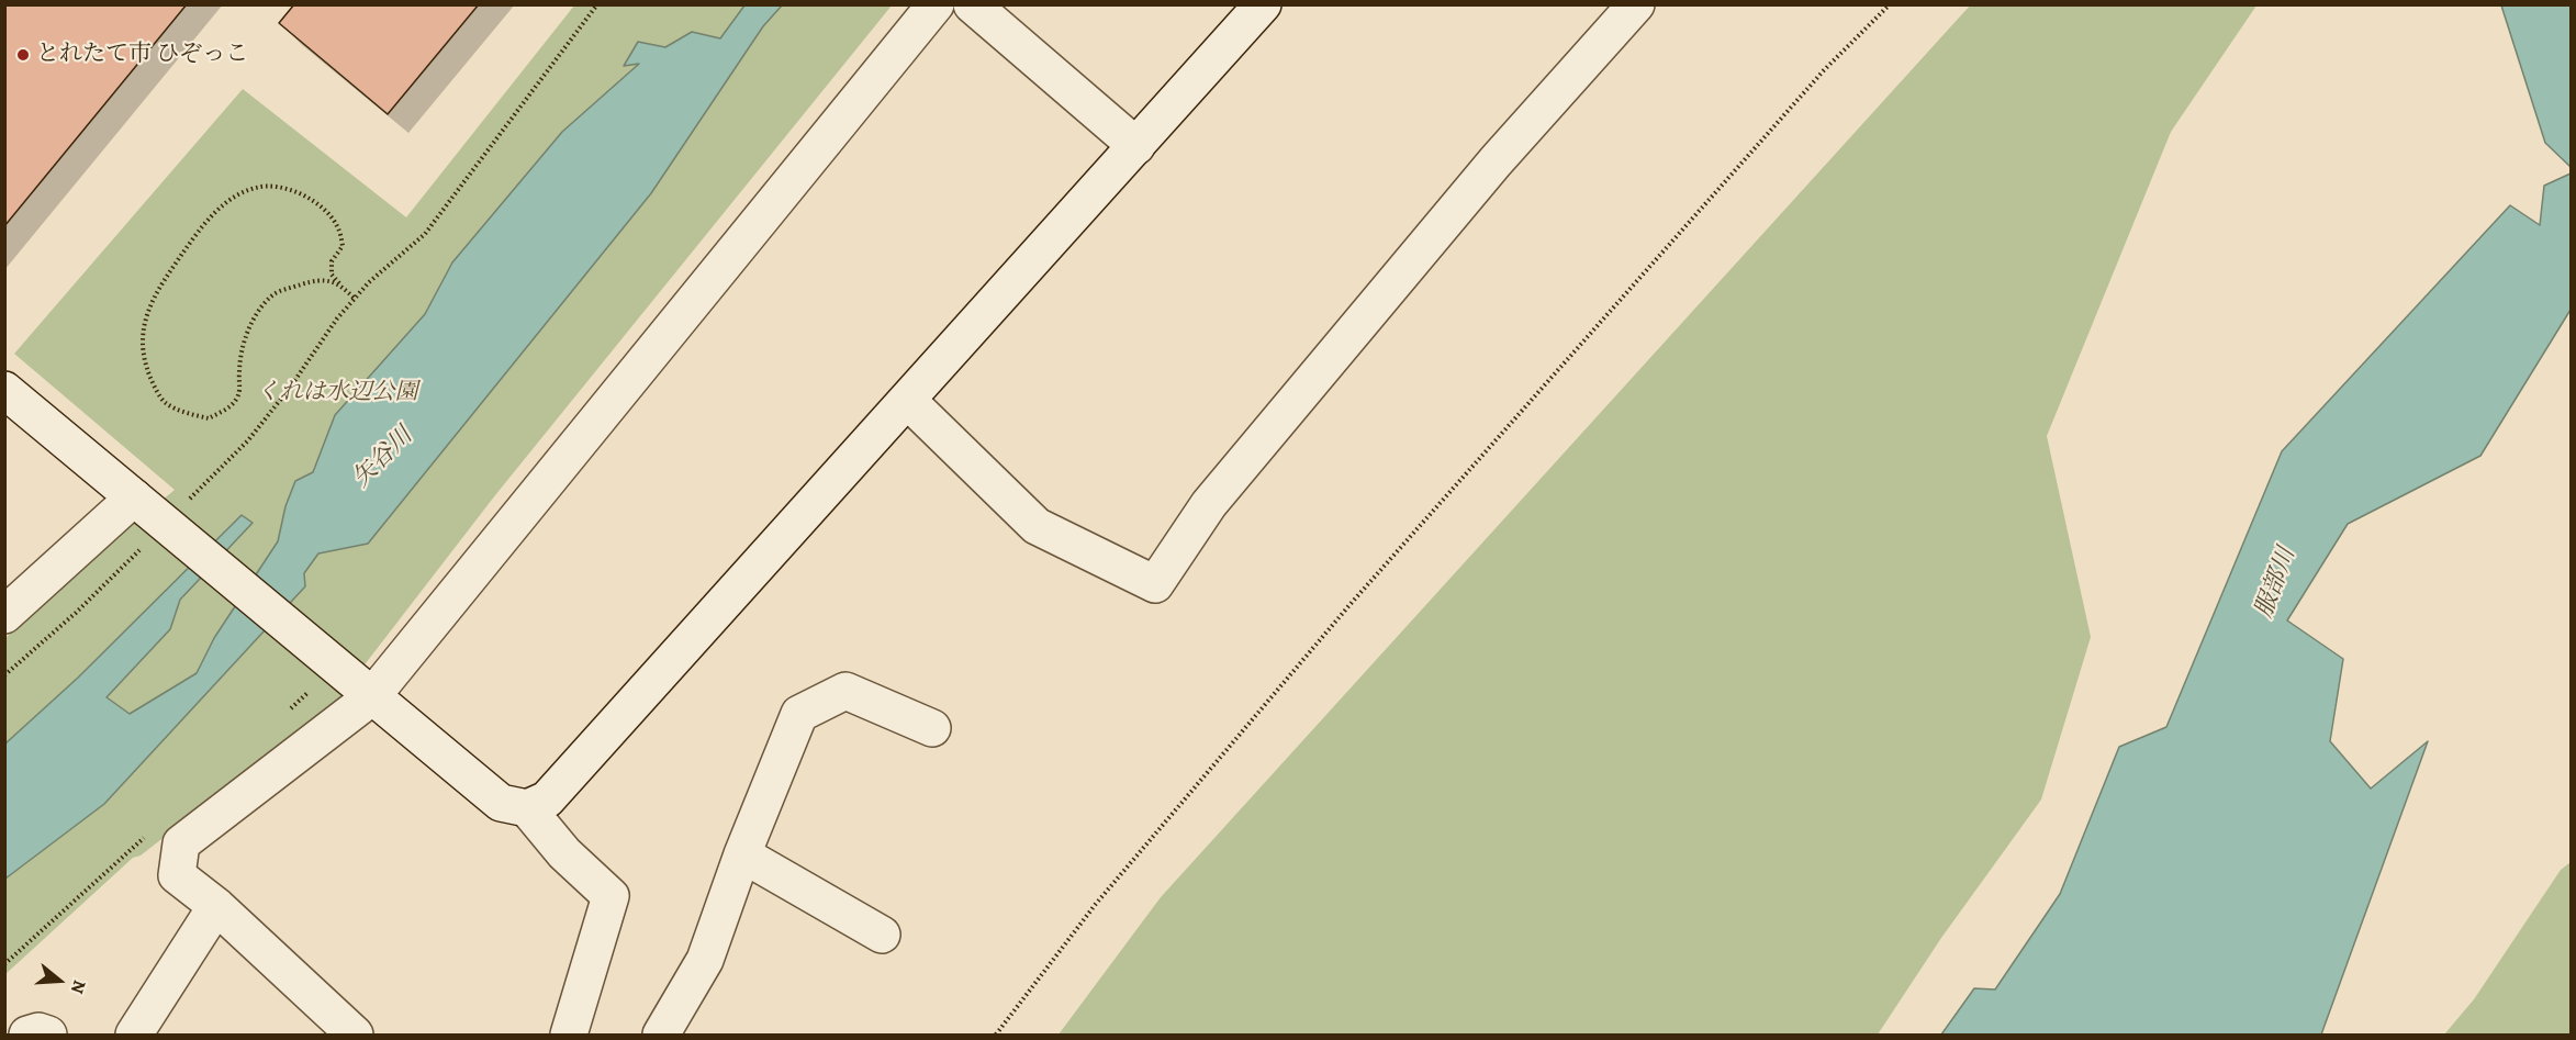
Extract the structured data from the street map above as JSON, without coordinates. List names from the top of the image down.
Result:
{
  "water": ["矢谷川", "服部川"],
  "parks": ["くれは水辺公園"],
  "places": ["とれたて市 ひぞっこ"],
  "north": "right"
}
